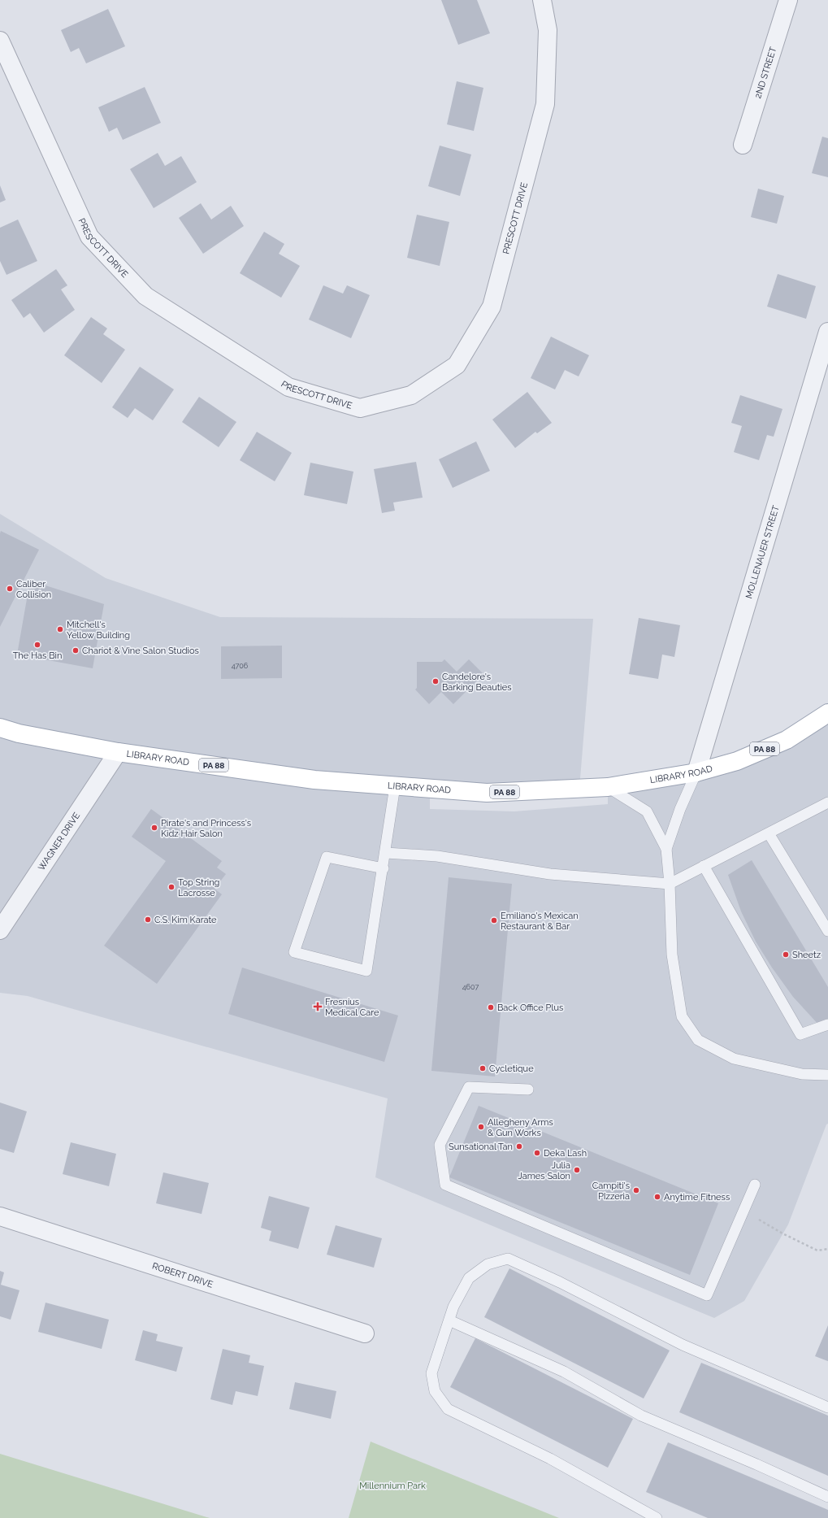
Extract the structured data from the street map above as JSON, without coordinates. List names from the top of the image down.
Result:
{
  "streets": {
    "main road": ["PA 88", "LIBRARY ROAD"],
    "street": [
      "2ND STREET",
      "PRESCOTT DRIVE",
      "MOLLENAUER STREET",
      "WAGNER DRIVE",
      "ROBERT DRIVE"
    ]
  },
  "crossings": [
    ["MOLLENAUER STREET", "LIBRARY ROAD"],
    ["LIBRARY ROAD", "WAGNER DRIVE"]
  ],
  "parks": ["Millennium Park"],
  "places": {
    "other": [
      "Caliber Collision",
      "Mitchell's Yellow Building",
      "The Has Bin",
      "Chariot & Vine Salon Studios",
      "Candelore's Barking Beauties",
      "Pirate's and Princess's Kidz Hair Salon",
      "Top String Lacrosse",
      "C.S. Kim Karate",
      "Emiliano's Mexican Restaurant & Bar",
      "Sheetz",
      "Back Office Plus",
      "Cycletique",
      "Allegheny Arms & Gun Works",
      "Sunsational Tan",
      "Deka Lash",
      "Julia James Salon",
      "Campiti's PIzzeria",
      "Anytime Fitness"
    ],
    "health": ["Fresnius Medical Care"]
  },
  "house_numbers": ["4706", "4607"]
}
